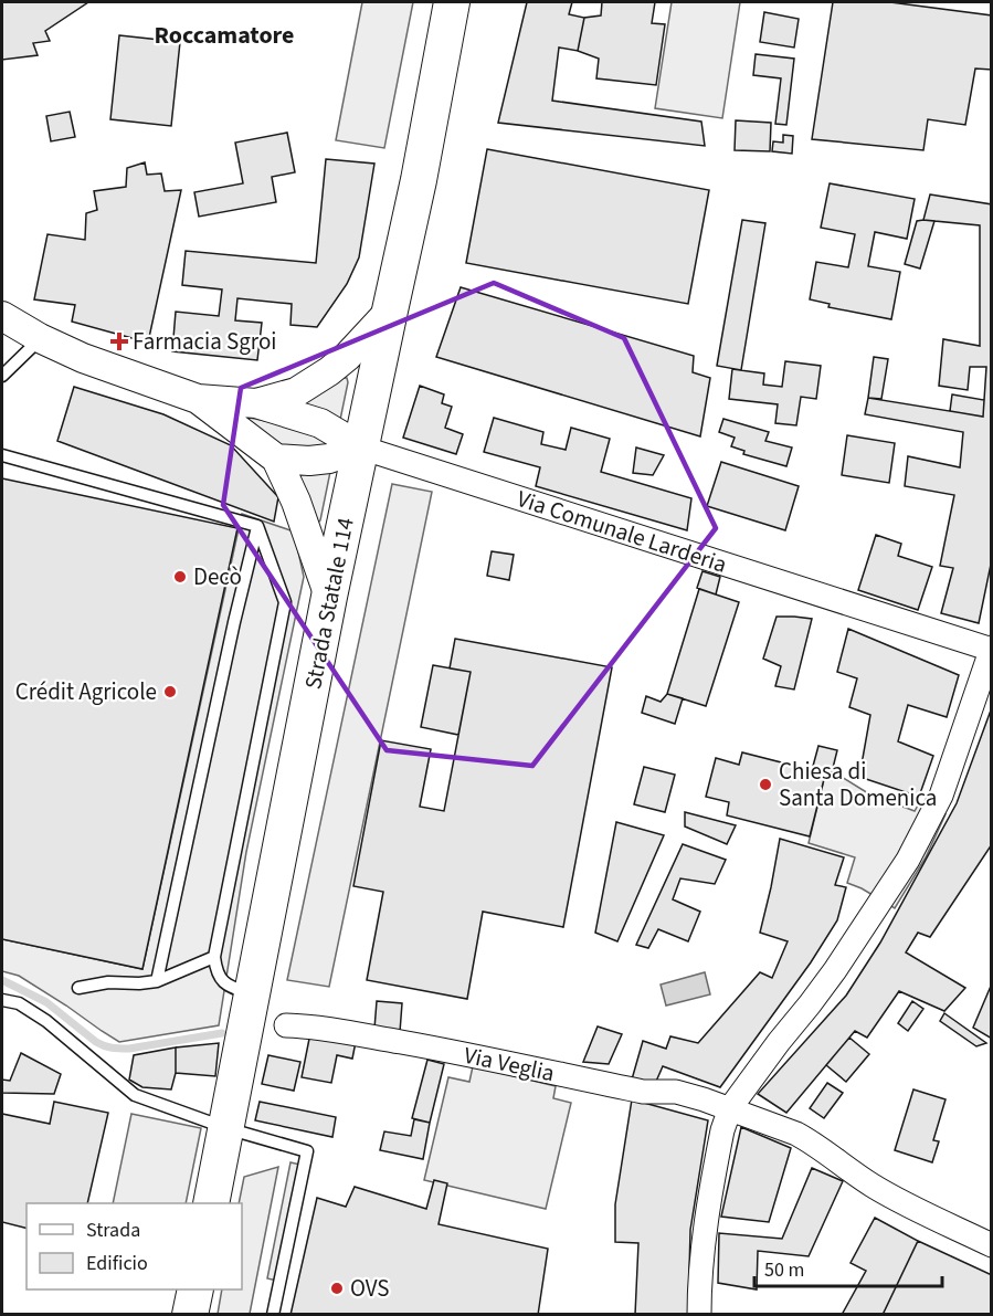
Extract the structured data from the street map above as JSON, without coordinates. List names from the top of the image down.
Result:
{
  "streets": {
    "main road": ["Strada Statale 114"],
    "street": ["Via Comunale Larderia", "Via Veglia"]
  },
  "crossings": [
    ["Via Comunale Larderia", "Strada Statale 114"]
  ],
  "districts": ["Roccamatore"],
  "places": {
    "health": ["Farmacia Sgroi"],
    "other": [
      "Decò",
      "Crédit Agricole",
      "Chiesa di Santa Domenica",
      "OVS"
    ]
  },
  "legend": ["Strada", "Edificio"],
  "scale_bar": "50 m"
}
